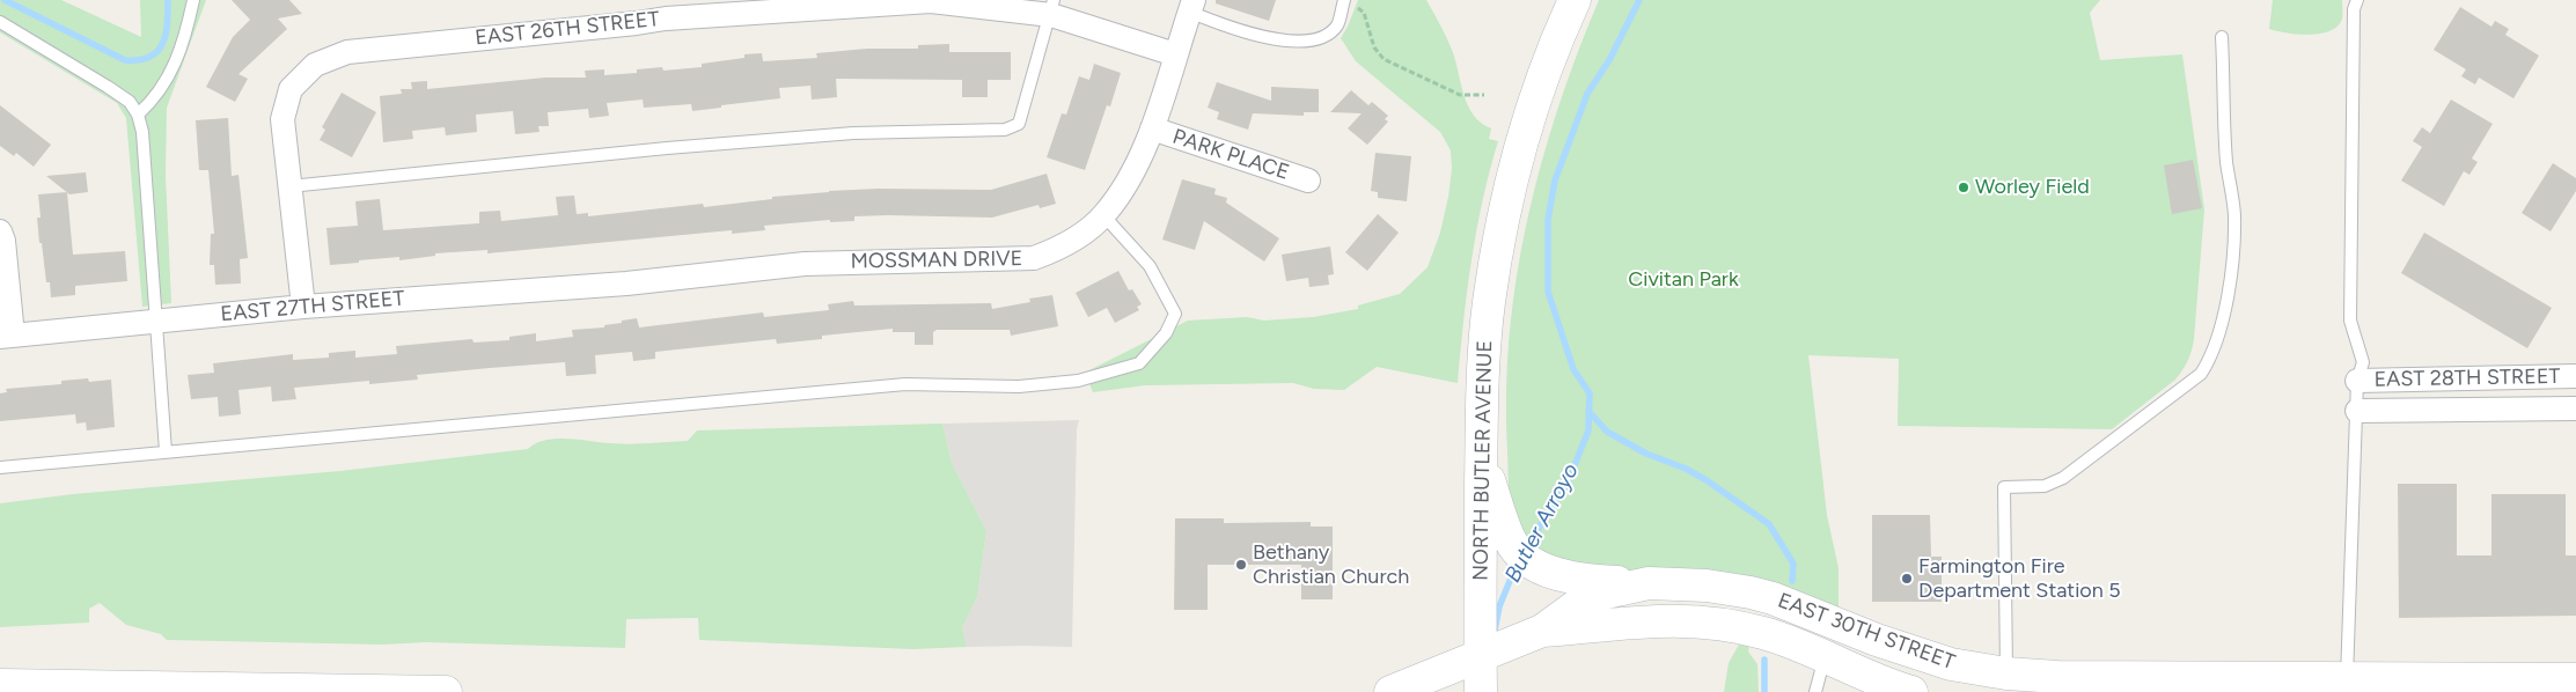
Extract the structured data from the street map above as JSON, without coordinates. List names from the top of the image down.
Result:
{
  "streets": {
    "main road": ["NORTH BUTLER AVENUE", "EAST 30TH STREET"],
    "street": [
      "EAST 26TH STREET",
      "PARK PLACE",
      "MOSSMAN DRIVE",
      "EAST 27TH STREET",
      "EAST 28TH STREET"
    ]
  },
  "crossings": [
    ["EAST 26TH STREET", "MOSSMAN DRIVE"],
    ["EAST 26TH STREET", "EAST 27TH STREET"],
    ["PARK PLACE", "MOSSMAN DRIVE"],
    ["MOSSMAN DRIVE", "EAST 27TH STREET"],
    ["NORTH BUTLER AVENUE", "EAST 30TH STREET"]
  ],
  "water": ["Butler Arroyo"],
  "parks": ["Civitan Park"],
  "places": ["Worley Field", "Bethany Christian Church", "Farmington Fire Department Station 5"]
}
